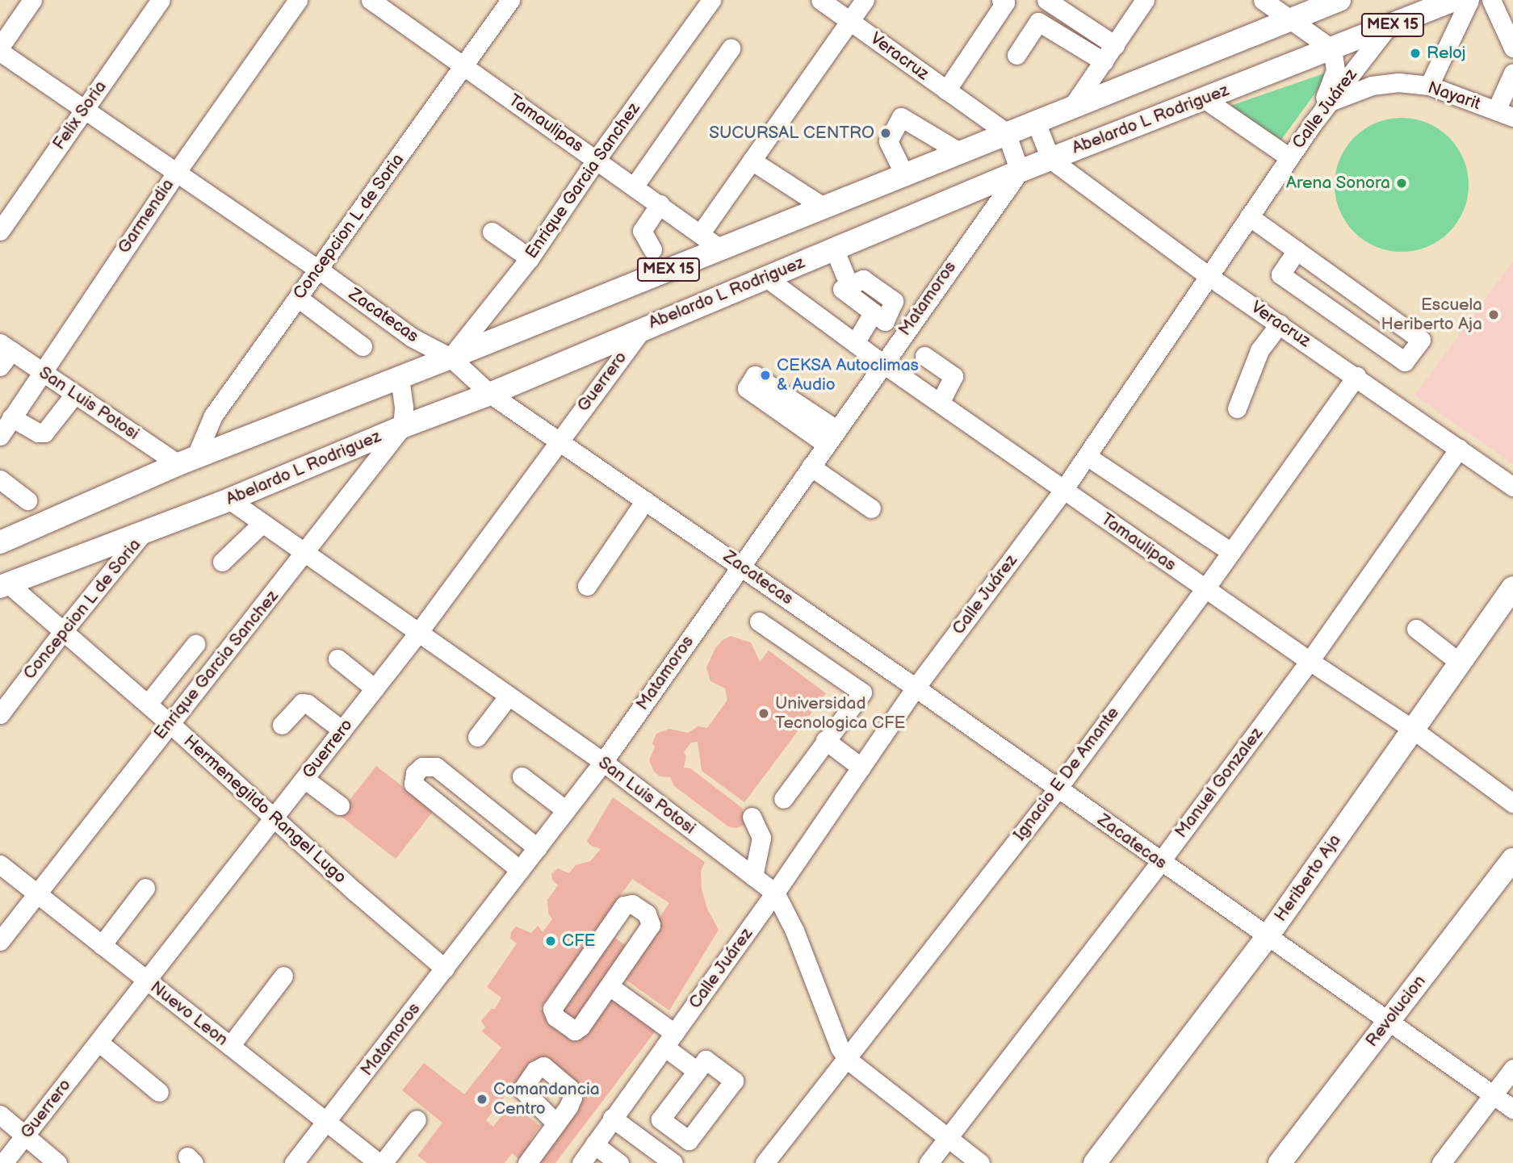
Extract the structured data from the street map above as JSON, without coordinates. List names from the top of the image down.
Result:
{
  "streets": {
    "main road": [
      "MEX 15",
      "Abelardo L Rodriguez",
      "Heriberto Aja",
      "Revolucion"
    ],
    "street": [
      "Veracruz",
      "Nayarit",
      "Calle Juárez",
      "Felix Soria",
      "Tamaulipas",
      "Enrique Garcia Sanchez",
      "Garmendia",
      "Concepcion L de Soria",
      "Matamoros",
      "Zacatecas",
      "Guerrero",
      "San Luis Potosi",
      "Ignacio E De Amante",
      "Manuel Gonzalez",
      "Hermenegildo Rangel Lugo",
      "Nuevo Leon"
    ]
  },
  "crossings": [
    ["MEX 15", "Veracruz"],
    ["MEX 15", "Tamaulipas"],
    ["MEX 15", "Enrique Garcia Sanchez"],
    ["MEX 15", "Concepcion L de Soria"],
    ["MEX 15", "Zacatecas"],
    ["MEX 15", "San Luis Potosi"],
    ["Veracruz", "Calle Juárez"],
    ["Veracruz", "Abelardo L Rodriguez"],
    ["Veracruz", "Ignacio E De Amante"],
    ["Veracruz", "Manuel Gonzalez"],
    ["Nayarit", "Calle Juárez"],
    ["Calle Juárez", "Abelardo L Rodriguez"],
    ["Calle Juárez", "Tamaulipas"],
    ["Calle Juárez", "Zacatecas"],
    ["Calle Juárez", "San Luis Potosi"],
    ["Felix Soria", "Zacatecas"],
    ["Abelardo L Rodriguez", "Tamaulipas"],
    ["Abelardo L Rodriguez", "Enrique Garcia Sanchez"],
    ["Abelardo L Rodriguez", "Concepcion L de Soria"],
    ["Abelardo L Rodriguez", "Matamoros"],
    ["Abelardo L Rodriguez", "Zacatecas"],
    ["Abelardo L Rodriguez", "Guerrero"],
    ["Abelardo L Rodriguez", "San Luis Potosi"],
    ["Abelardo L Rodriguez", "Hermenegildo Rangel Lugo"],
    ["Tamaulipas", "Enrique Garcia Sanchez"],
    ["Tamaulipas", "Concepcion L de Soria"],
    ["Tamaulipas", "Matamoros"],
    ["Tamaulipas", "Ignacio E De Amante"],
    ["Tamaulipas", "Manuel Gonzalez"],
    ["Tamaulipas", "Heriberto Aja"],
    ["Enrique Garcia Sanchez", "Zacatecas"],
    ["Enrique Garcia Sanchez", "San Luis Potosi"],
    ["Enrique Garcia Sanchez", "Hermenegildo Rangel Lugo"],
    ["Enrique Garcia Sanchez", "Nuevo Leon"],
    ["Garmendia", "Zacatecas"],
    ["Garmendia", "San Luis Potosi"],
    ["Concepcion L de Soria", "Zacatecas"],
    ["Concepcion L de Soria", "San Luis Potosi"],
    ["Concepcion L de Soria", "Hermenegildo Rangel Lugo"],
    ["Matamoros", "Zacatecas"],
    ["Matamoros", "San Luis Potosi"],
    ["Matamoros", "Hermenegildo Rangel Lugo"],
    ["Matamoros", "Nuevo Leon"],
    ["Zacatecas", "Guerrero"],
    ["Zacatecas", "Ignacio E De Amante"],
    ["Zacatecas", "Manuel Gonzalez"],
    ["Zacatecas", "Heriberto Aja"],
    ["Zacatecas", "Revolucion"],
    ["Guerrero", "San Luis Potosi"],
    ["Guerrero", "Hermenegildo Rangel Lugo"],
    ["Guerrero", "Nuevo Leon"],
    ["San Luis Potosi", "Ignacio E De Amante"],
    ["San Luis Potosi", "Manuel Gonzalez"]
  ],
  "places": [
    "Reloj",
    "SUCURSAL CENTRO",
    "Arena Sonora",
    "Escuela Heriberto Aja",
    "CEKSA Autoclimas & Audio",
    "Universidad Tecnologica CFE",
    "CFE",
    "Comandancia Centro"
  ]
}
